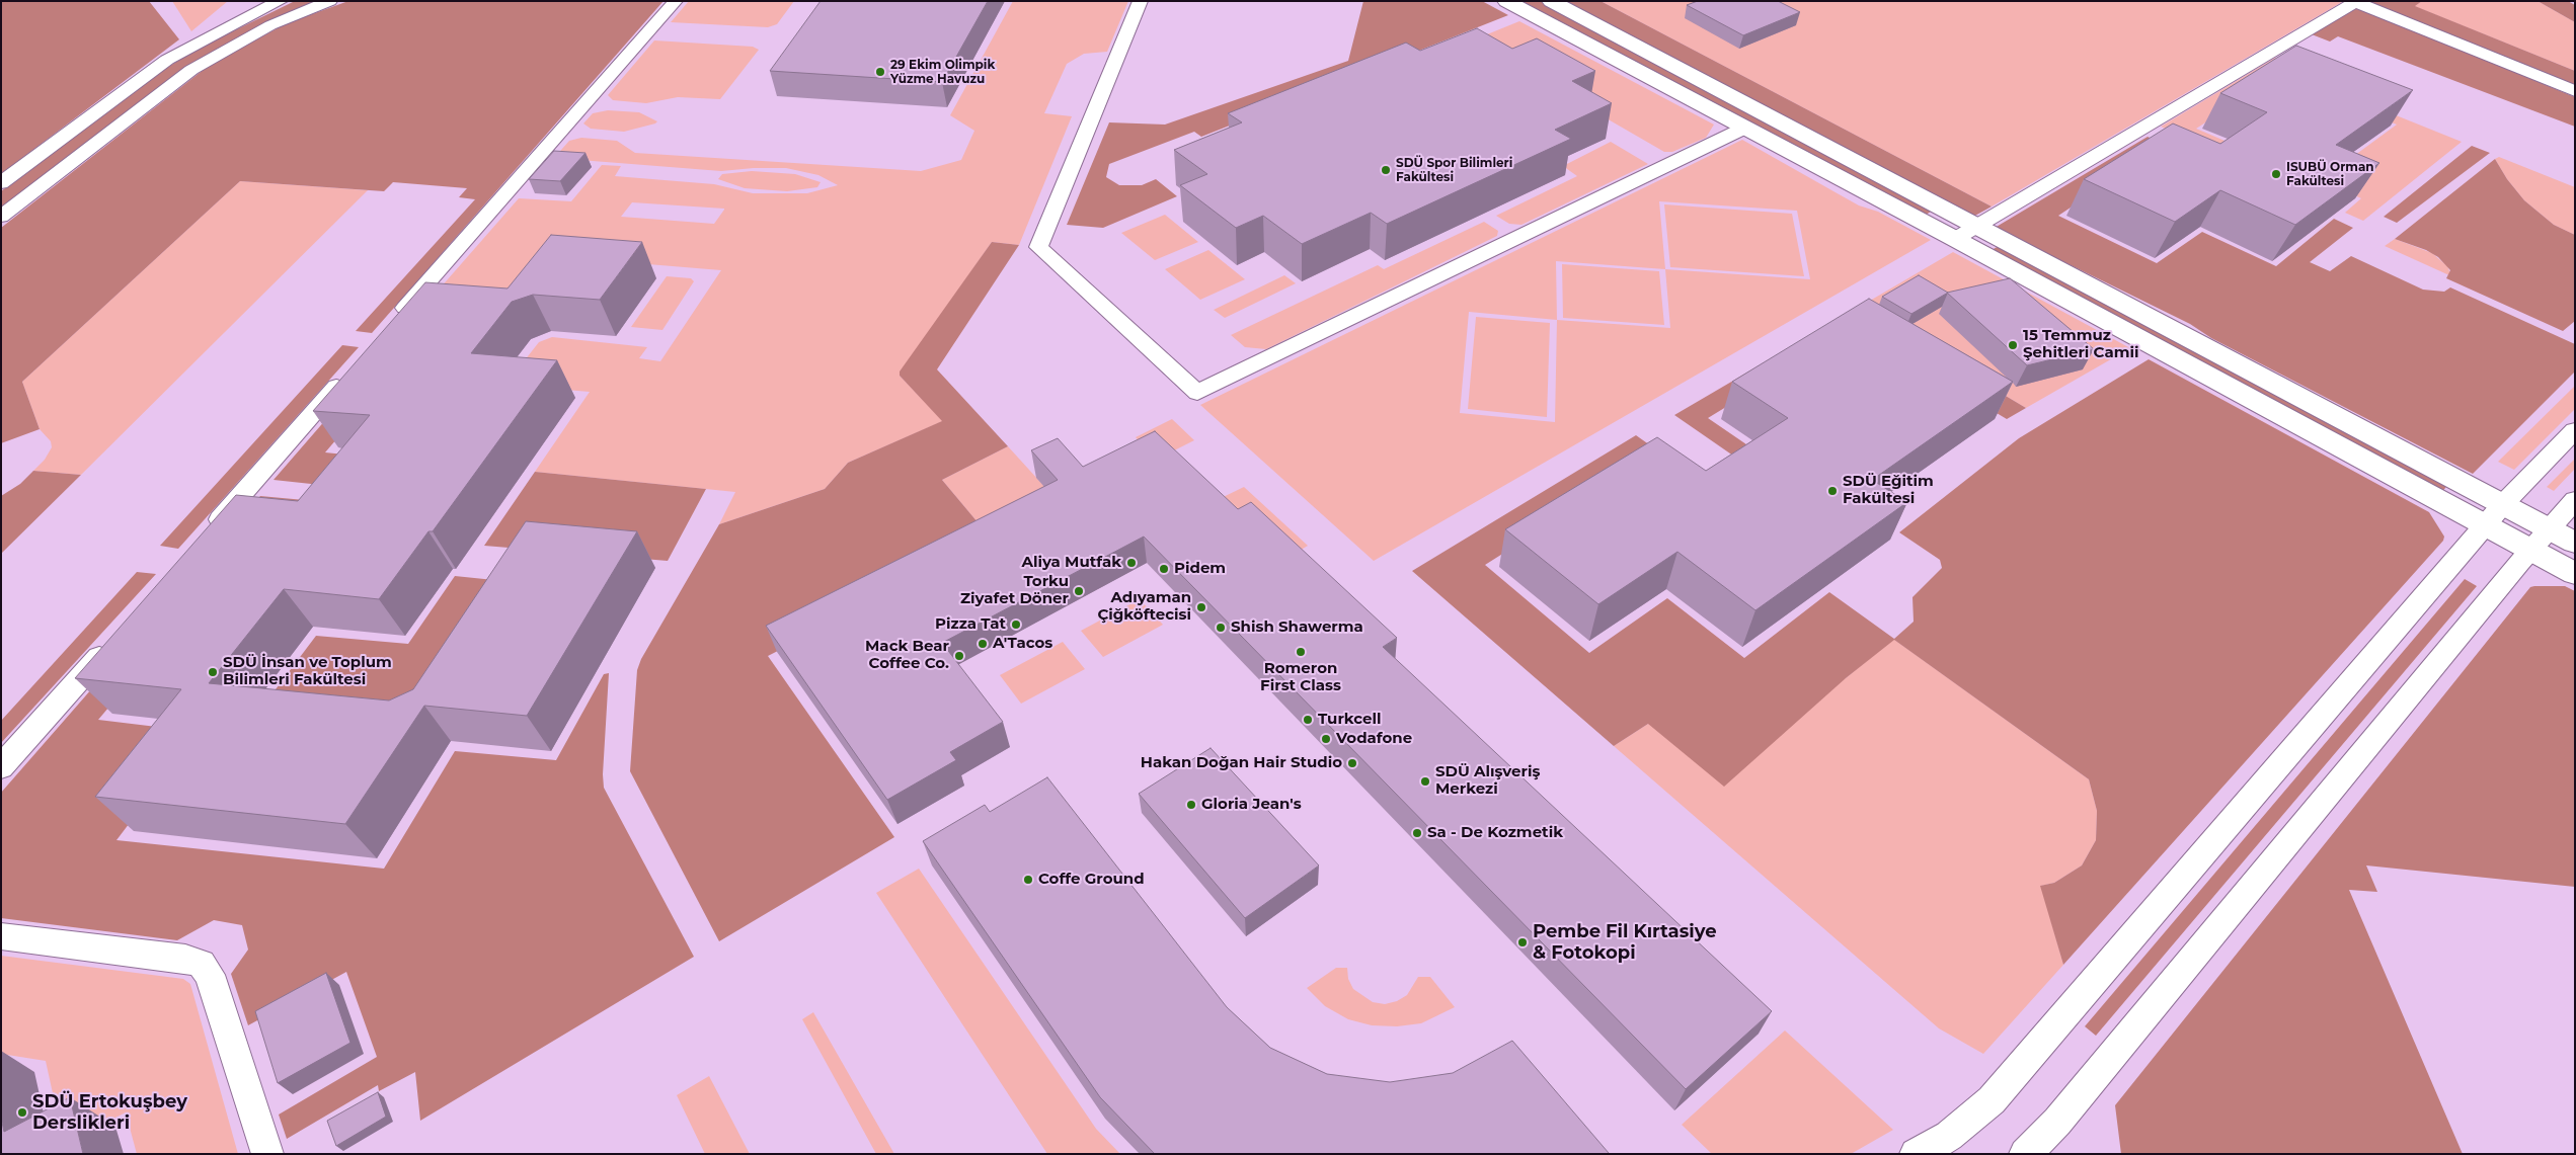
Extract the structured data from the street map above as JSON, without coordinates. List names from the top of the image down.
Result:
{
  "places": [
    "29 Ekim Olimpik Yüzme Havuzu",
    "SDÜ Spor Bilimleri Fakültesi",
    "ISUBÜ Orman Fakültesi",
    "15 Temmuz Şehitleri Camii",
    "SDÜ Eğitim Fakültesi",
    "Aliya Mutfak",
    "Pidem",
    "Torku Ziyafet Döner",
    "Adıyaman Çiğköftecisi",
    "Pizza Tat",
    "Shish Shawerma",
    "A'Tacos",
    "Romeron First Class",
    "Mack Bear Coffee Co.",
    "SDÜ İnsan ve Toplum Bilimleri Fakültesi",
    "Turkcell",
    "Vodafone",
    "Hakan Doğan Hair Studio",
    "SDÜ Alışveriş Merkezi",
    "Gloria Jean's",
    "Sa - De Kozmetik",
    "Coffe Ground",
    "Pembe Fil Kırtasiye & Fotokopi",
    "SDÜ Ertokuşbey Derslikleri"
  ]
}
